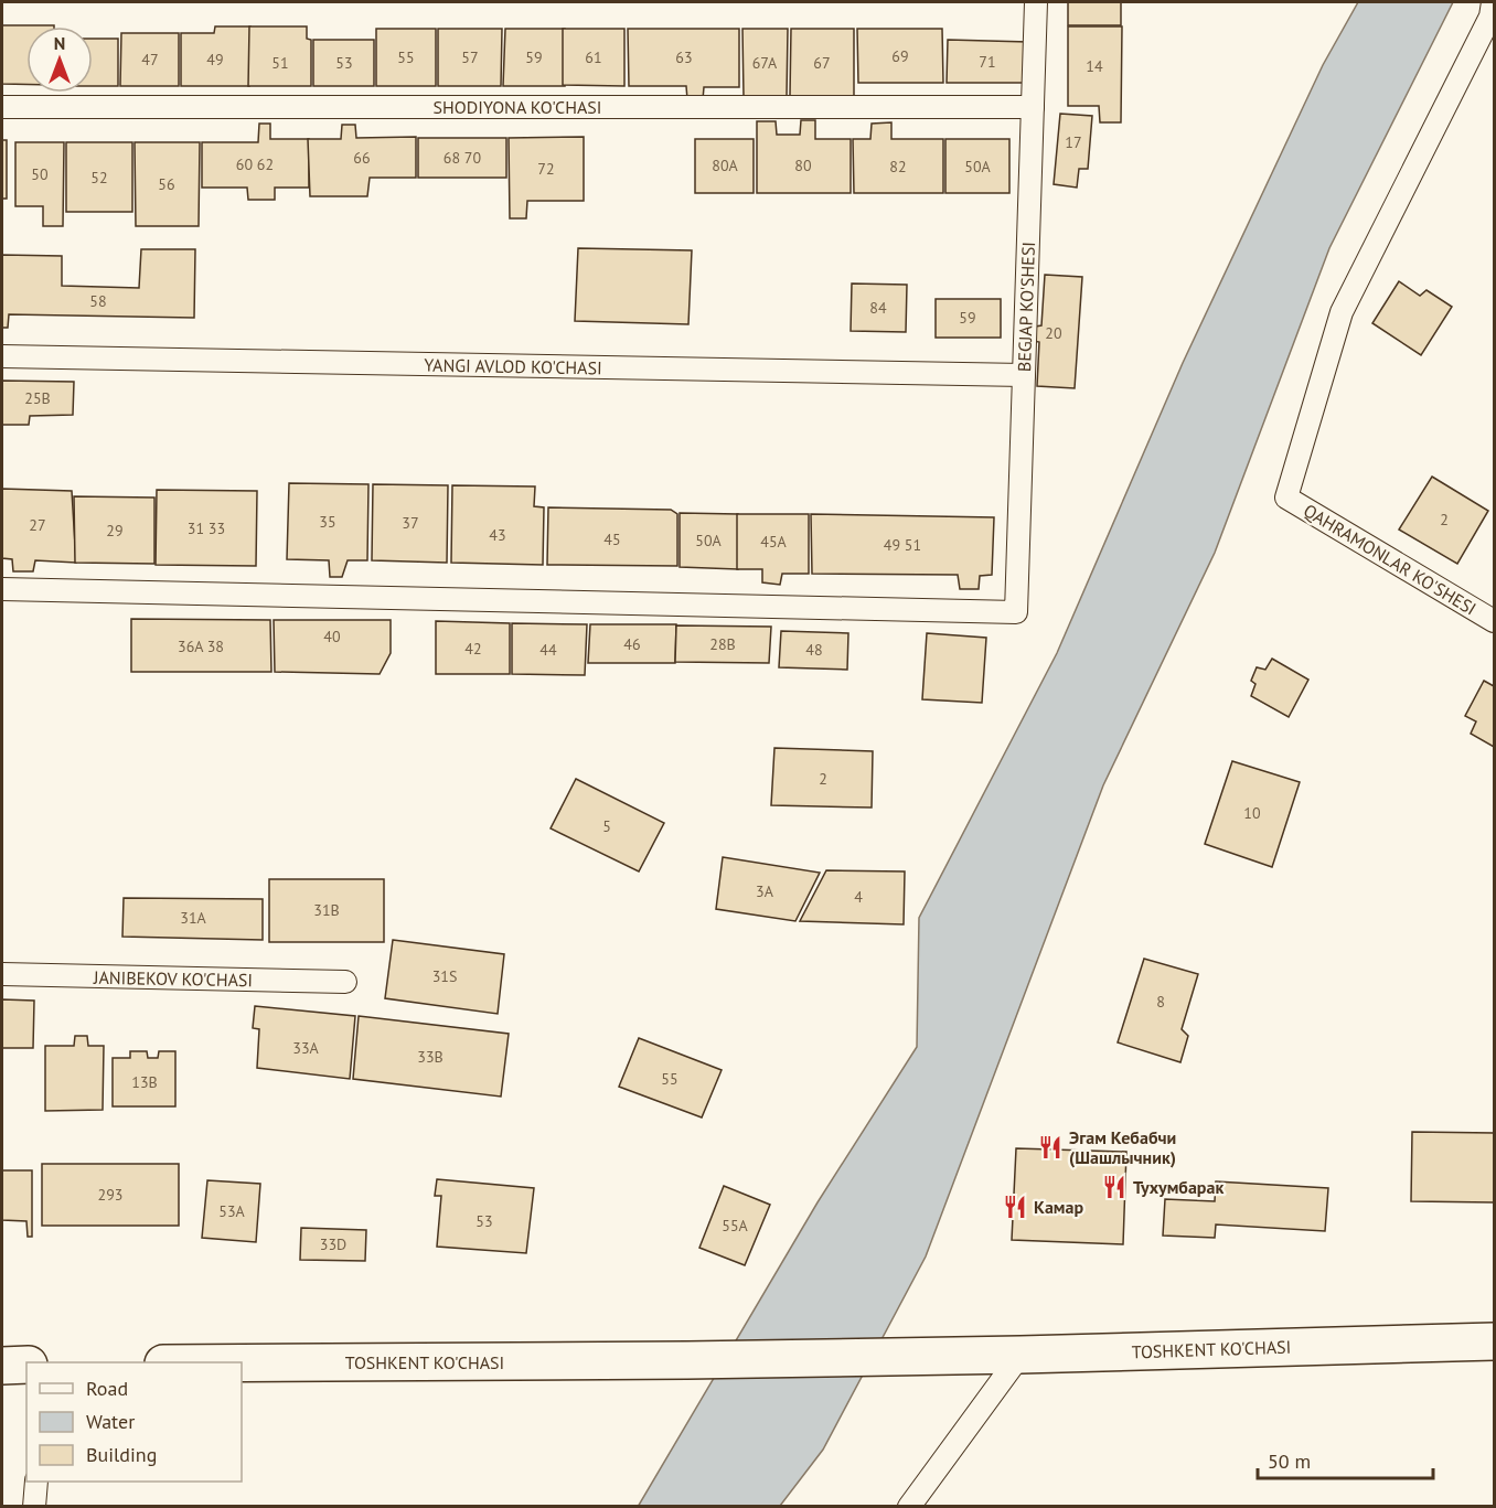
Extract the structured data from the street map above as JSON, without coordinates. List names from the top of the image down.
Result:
{
  "streets": {
    "highway": ["TOSHKENT KO'CHASI"],
    "street": [
      "SHODIYONA KO'CHASI",
      "BEGJAP KO'SHESI",
      "YANGI AVLOD KO'CHASI",
      "QAHRAMONLAR KO'SHESI",
      "JANIBEKOV KO'CHASI"
    ]
  },
  "crossings": [
    ["SHODIYONA KO'CHASI", "BEGJAP KO'SHESI"],
    ["BEGJAP KO'SHESI", "YANGI AVLOD KO'CHASI"]
  ],
  "places": {
    "restaurant": ["Эгам Кебабчи (Шашлычник)", "Тухумбарак", "Камар"]
  },
  "house_numbers": [
    "69",
    "55",
    "57",
    "59",
    "61",
    "63",
    "47",
    "49",
    "71",
    "51",
    "53",
    "67A",
    "67",
    "14",
    "17",
    "66",
    "68 70",
    "60 62",
    "80A",
    "80",
    "82",
    "50A",
    "72",
    "50",
    "52",
    "56",
    "58",
    "84",
    "59",
    "20",
    "25B",
    "2",
    "35",
    "37",
    "27",
    "31 33",
    "29",
    "43",
    "45",
    "50A",
    "45A",
    "49 51",
    "40",
    "46",
    "28B",
    "36A 38",
    "42",
    "44",
    "48",
    "2",
    "10",
    "5",
    "3A",
    "4",
    "31B",
    "31A",
    "31S",
    "8",
    "33A",
    "33B",
    "55",
    "13B",
    "293",
    "53A",
    "53",
    "55A",
    "33D"
  ],
  "legend": ["Road", "Water", "Building"],
  "scale_bar": "50 m",
  "north": "top"
}
